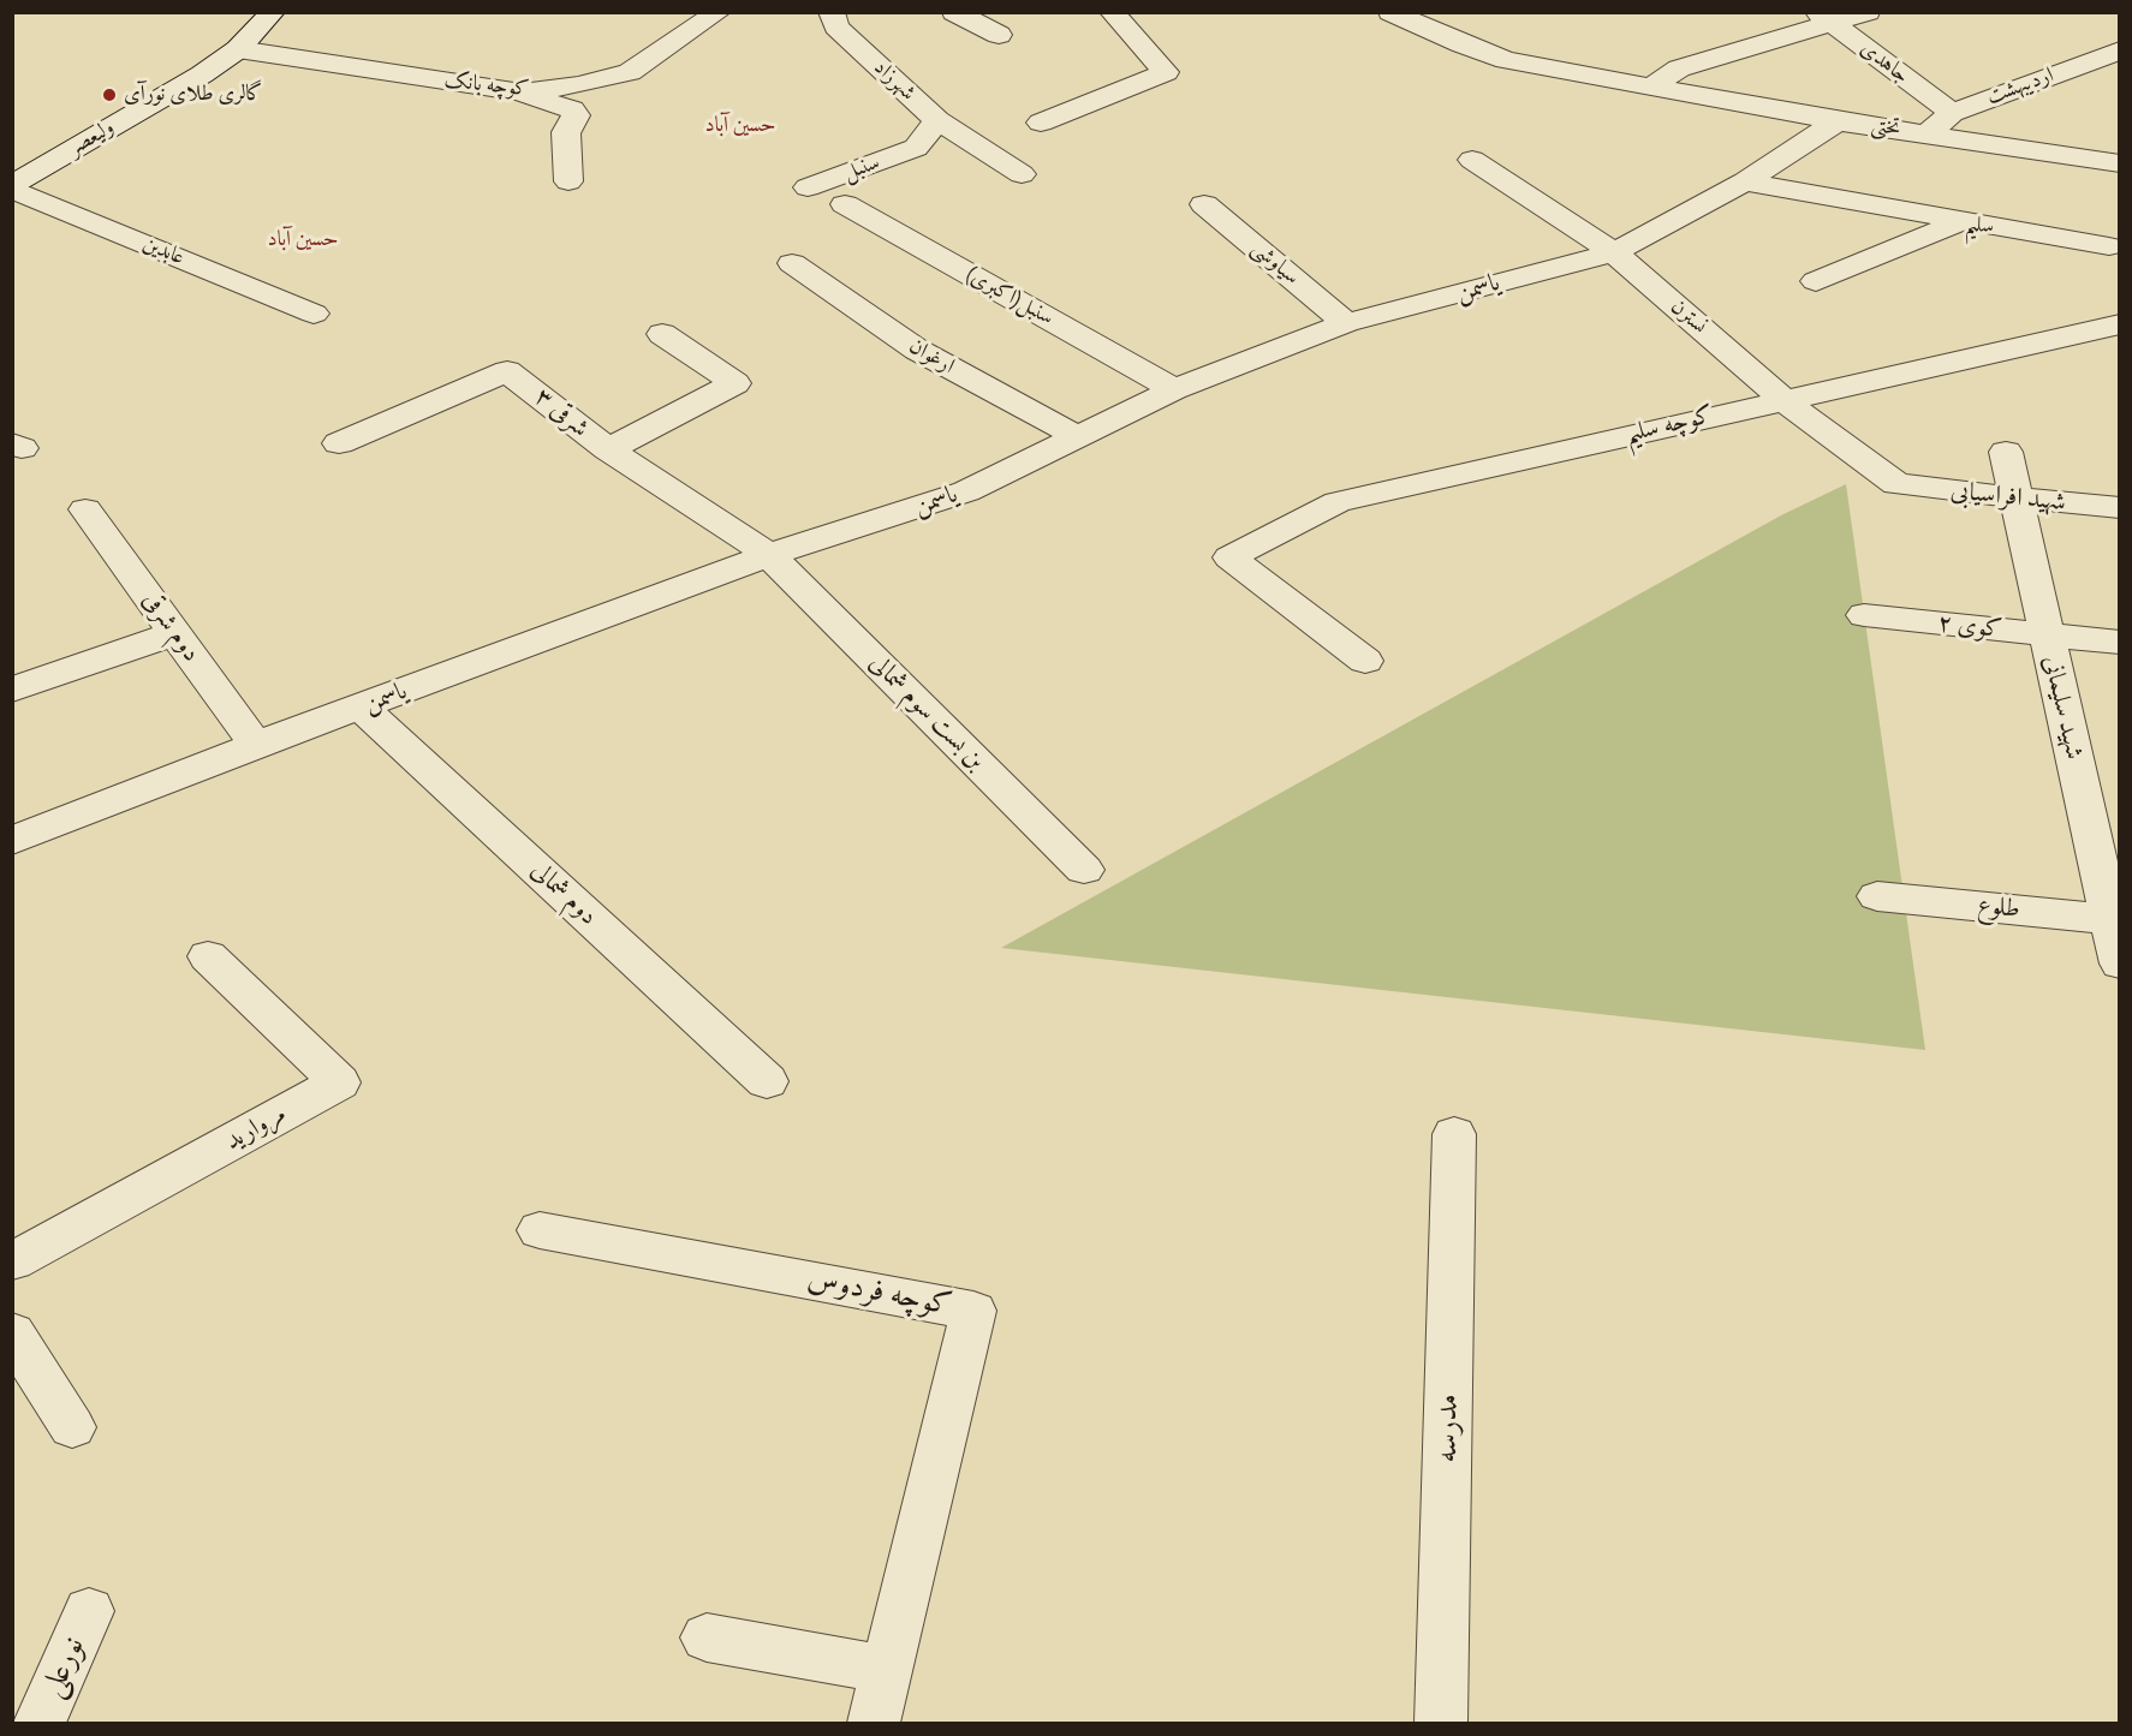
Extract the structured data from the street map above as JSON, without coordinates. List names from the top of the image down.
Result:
{
  "streets": {
    "street": [
      "جاهدی",
      "شهرزاد",
      "کوچه بانک",
      "اردیبهشت",
      "تختی",
      "ولیعصر",
      "سنبل",
      "سلیم",
      "عابدین",
      "سیاوشی",
      "یاسمن",
      "سنبل(اکبری)",
      "نسترن",
      "ارغوان",
      "۳ شرقی",
      "کوچه سلیم",
      "شهید افراسیابی",
      "دوم شرقی",
      "کوی ۲",
      "شهید سلیمانی",
      "بن بست سوم شمالی",
      "دوم شمالی",
      "طلوع",
      "مروارید",
      "کوچه فردوس",
      "مدرسه",
      "نورعلی"
    ]
  },
  "crossings": [
    ["جاهدی", "اردیبهشت"],
    ["شهرزاد", "سنبل"],
    ["کوچه بانک", "ولیعصر"],
    ["اردیبهشت", "تختی"],
    ["تختی", "یاسمن"],
    ["ولیعصر", "عابدین"],
    ["سیاوشی", "یاسمن"],
    ["یاسمن", "سنبل(اکبری)"],
    ["یاسمن", "نسترن"],
    ["یاسمن", "ارغوان"],
    ["یاسمن", "۳ شرقی"],
    ["یاسمن", "دوم شرقی"],
    ["یاسمن", "بن بست سوم شمالی"],
    ["یاسمن", "دوم شمالی"],
    ["نسترن", "کوچه سلیم"],
    ["نسترن", "شهید افراسیابی"],
    ["۳ شرقی", "بن بست سوم شمالی"],
    ["شهید افراسیابی", "شهید سلیمانی"],
    ["کوی ۲", "شهید سلیمانی"],
    ["شهید سلیمانی", "طلوع"]
  ],
  "districts": ["حسین آباد", "حسین آباد"],
  "places": ["گالری طلای نورآی"]
}
